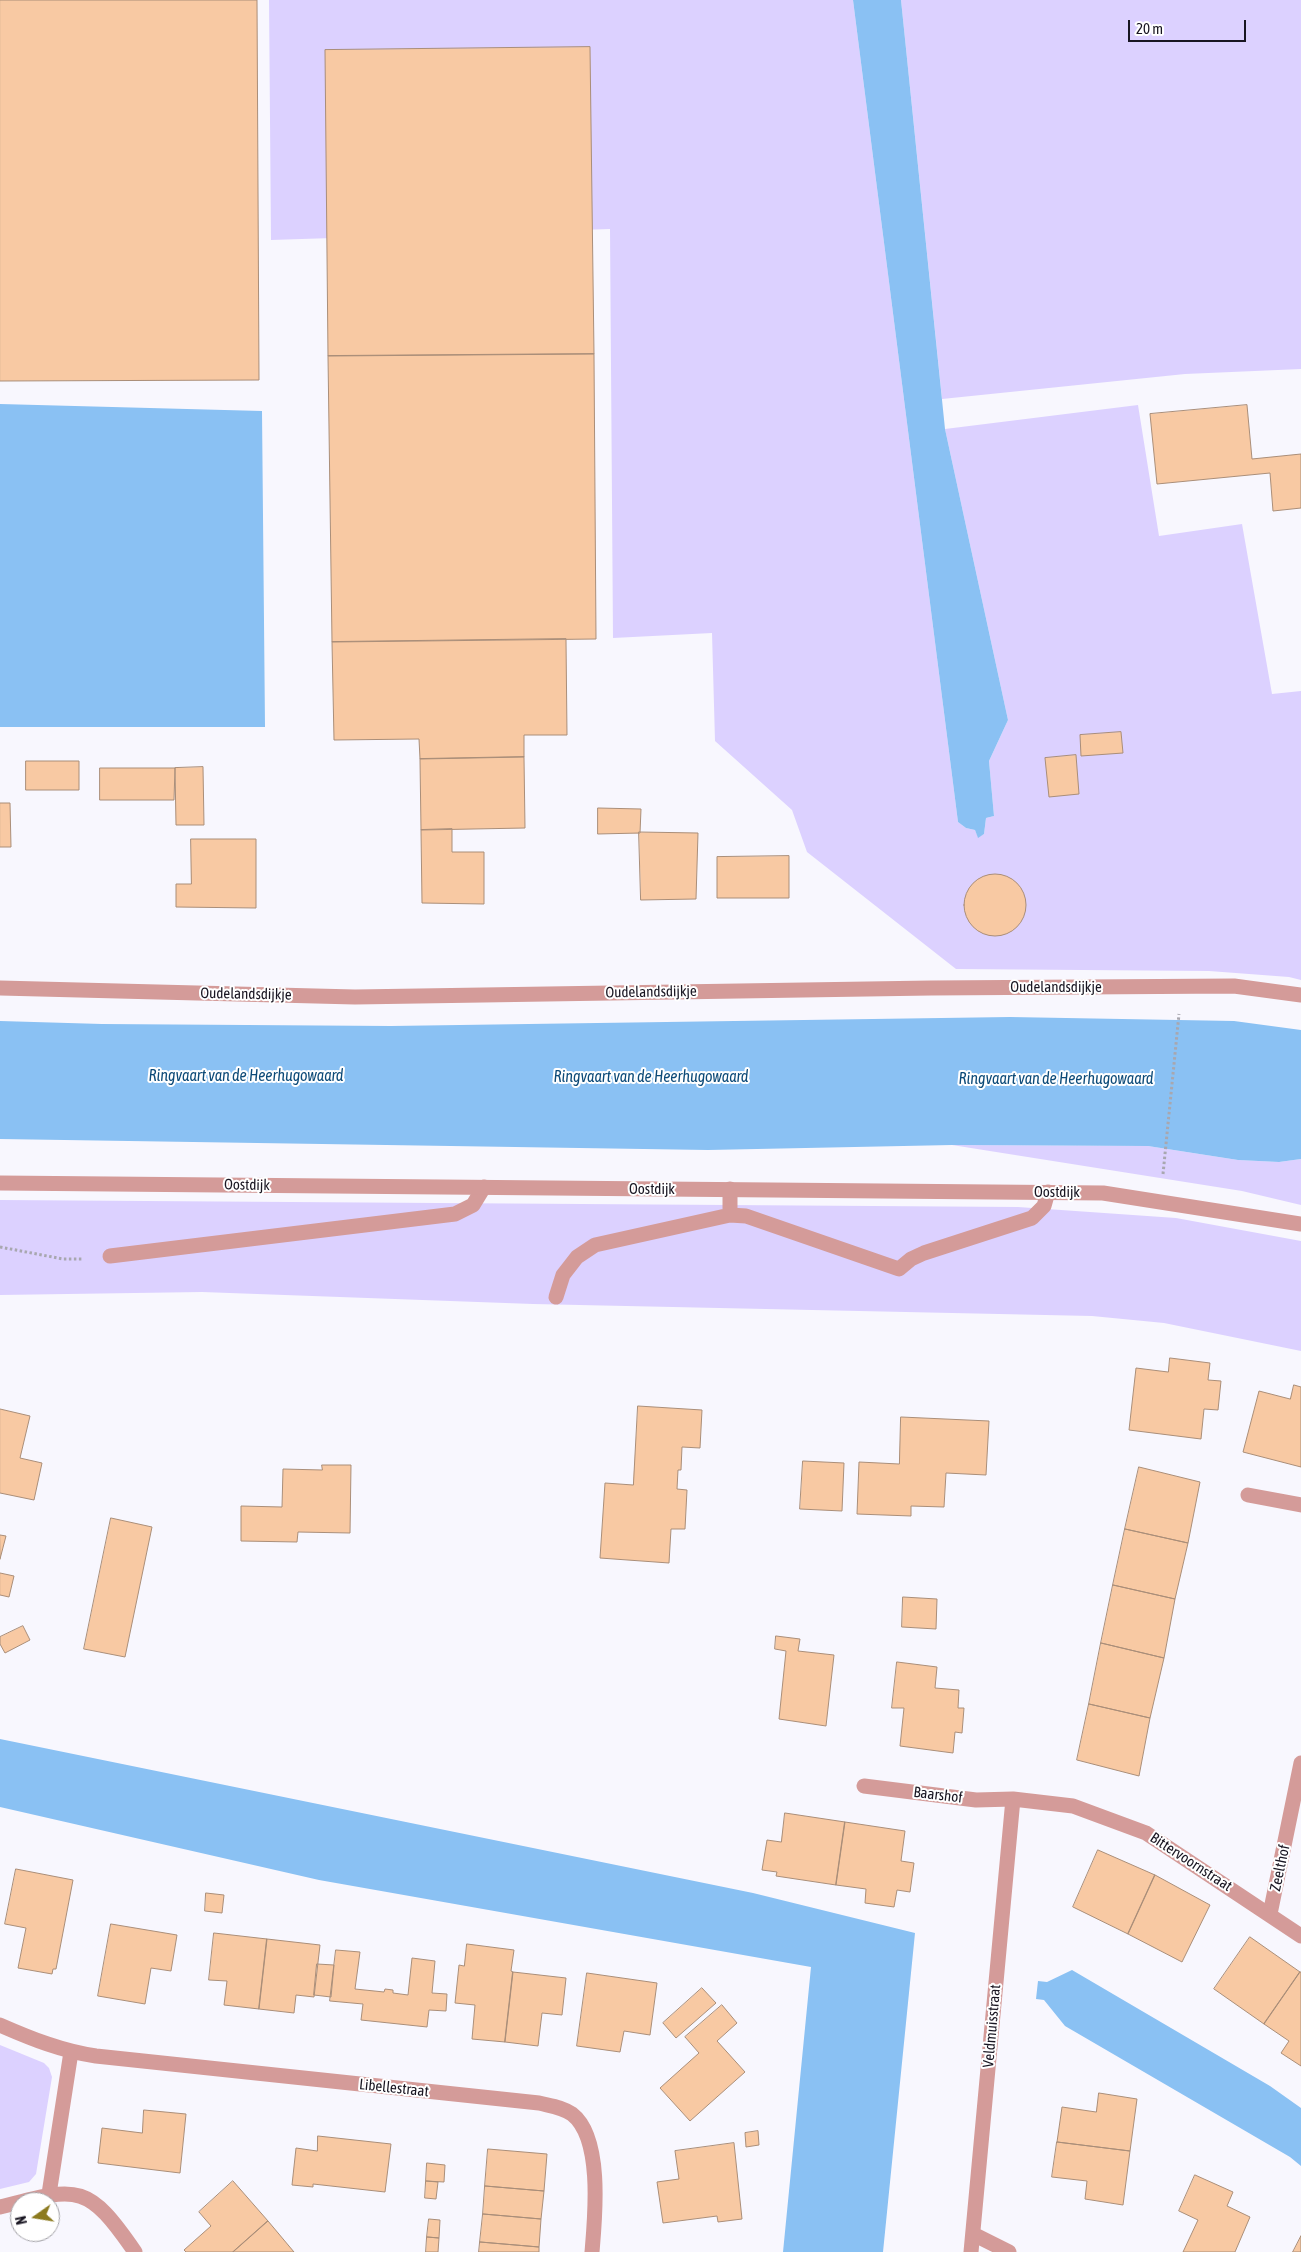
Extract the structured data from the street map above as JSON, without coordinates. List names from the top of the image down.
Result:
{
  "streets": {
    "street": [
      "Oudelandsdijkje",
      "Oostdijk",
      "Baarshof",
      "Bittervoornstraat",
      "Zeelthof",
      "Veldmuisstraat",
      "Libellestraat"
    ]
  },
  "crossings": [
    ["Baarshof", "Bittervoornstraat"],
    ["Baarshof", "Veldmuisstraat"],
    ["Bittervoornstraat", "Zeelthof"],
    ["Bittervoornstraat", "Veldmuisstraat"]
  ],
  "water": ["Ringvaart van de Heerhugowaard"],
  "scale_bar": "20 m",
  "north": "left"
}
